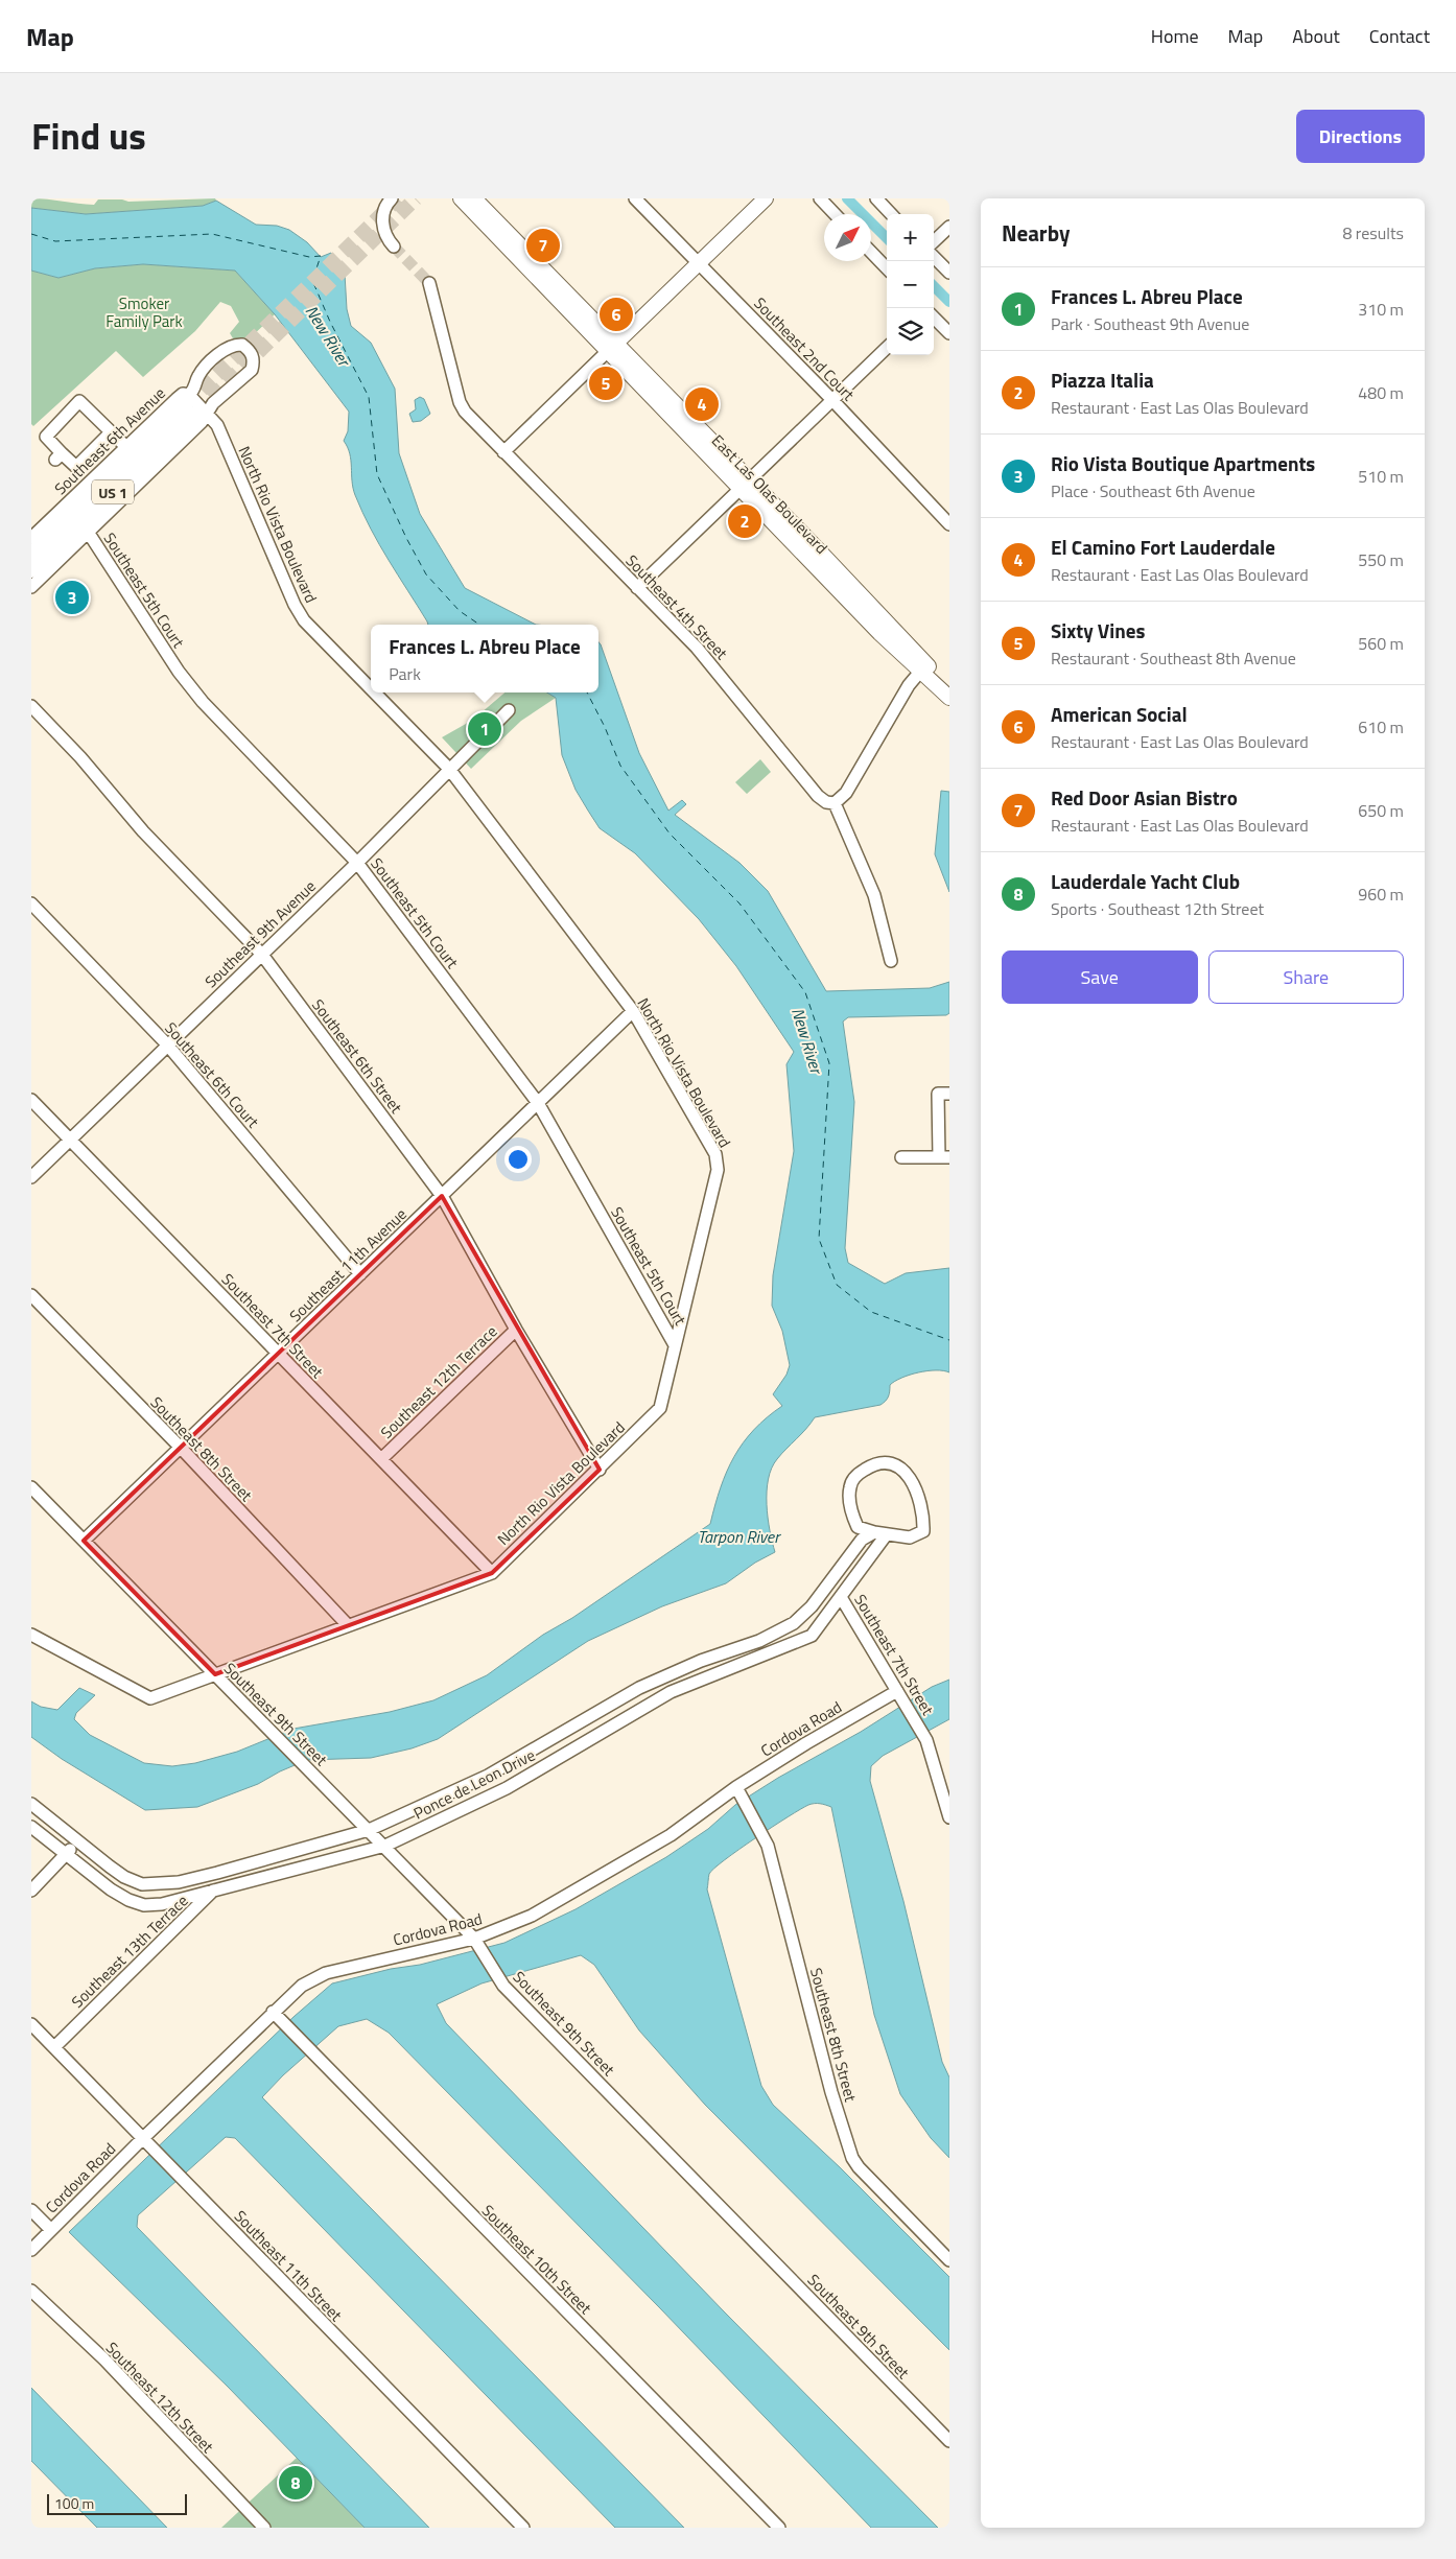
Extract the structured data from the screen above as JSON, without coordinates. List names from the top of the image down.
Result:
{
  "streets": {
    "main road": ["US 1", "East Las Olas Boulevard"],
    "street": [
      "Southeast 2nd Court",
      "Southeast 6th Avenue",
      "North Rio Vista Boulevard",
      "Southeast 5th Court",
      "Southeast 4th Street",
      "Southeast 9th Avenue",
      "Southeast 6th Street",
      "Southeast 6th Court",
      "Southeast 11th Avenue",
      "Southeast 7th Street",
      "Southeast 12th Terrace",
      "Southeast 8th Street",
      "Southeast 9th Street",
      "Cordova Road",
      "Ponce de Leon Drive",
      "Southeast 13th Terrace",
      "Southeast 10th Street",
      "Southeast 11th Street",
      "Southeast 12th Street"
    ]
  },
  "crossings": [
    ["Southeast 6th Avenue", "US 1"],
    ["Southeast 6th Avenue", "North Rio Vista Boulevard"],
    ["US 1", "North Rio Vista Boulevard"],
    ["North Rio Vista Boulevard", "Southeast 5th Court"],
    ["North Rio Vista Boulevard", "Southeast 9th Avenue"],
    ["North Rio Vista Boulevard", "Southeast 6th Street"],
    ["North Rio Vista Boulevard", "Southeast 11th Avenue"],
    ["North Rio Vista Boulevard", "Southeast 7th Street"],
    ["North Rio Vista Boulevard", "Southeast 8th Street"],
    ["North Rio Vista Boulevard", "Southeast 9th Street"],
    ["Southeast 5th Court", "Southeast 9th Avenue"],
    ["Southeast 5th Court", "Southeast 11th Avenue"],
    ["Southeast 9th Avenue", "Southeast 6th Street"],
    ["Southeast 9th Avenue", "Southeast 6th Court"],
    ["Southeast 9th Avenue", "Southeast 7th Street"],
    ["Southeast 6th Street", "Southeast 11th Avenue"],
    ["Southeast 6th Street", "Southeast 12th Terrace"],
    ["Southeast 6th Court", "Southeast 11th Avenue"],
    ["Southeast 11th Avenue", "Southeast 7th Street"],
    ["Southeast 11th Avenue", "Southeast 8th Street"],
    ["Southeast 11th Avenue", "Southeast 9th Street"],
    ["Southeast 7th Street", "Southeast 12th Terrace"],
    ["Southeast 7th Street", "Cordova Road"],
    ["Southeast 7th Street", "Ponce de Leon Drive"],
    ["Southeast 8th Street", "Cordova Road"],
    ["Southeast 9th Street", "Cordova Road"],
    ["Southeast 9th Street", "Ponce de Leon Drive"],
    ["Cordova Road", "Southeast 10th Street"],
    ["Cordova Road", "Southeast 11th Street"],
    ["Ponce de Leon Drive", "Southeast 13th Terrace"],
    ["Southeast 13th Terrace", "Southeast 11th Street"]
  ],
  "water": ["New River", "Tarpon River"],
  "parks": ["Smoker Family Park"],
  "scale_bar": "100 m",
  "north": "top right",
  "page": {
    "header": "Map",
    "nav": [
      "Home",
      "Map",
      "About",
      "Contact"
    ],
    "title": "Find us",
    "buttons": [
      "Directions",
      ["Save", "Share"]
    ],
    "heading": ["Nearby", "8 results"],
    "map_buttons": ["+", "−"],
    "pins": [
      "7",
      "6",
      "5",
      "4",
      "2",
      "3",
      "1",
      "8"
    ],
    "list": [
      {
        "mark": "1",
        "name": "Frances L. Abreu Place",
        "note": "Park · Southeast 9th Avenue",
        "value": "310 m"
      },
      {
        "mark": "2",
        "name": "Piazza Italia",
        "note": "Restaurant · East Las Olas Boulevard",
        "value": "480 m"
      },
      {
        "mark": "3",
        "name": "Rio Vista Boutique Apartments",
        "note": "Place · Southeast 6th Avenue",
        "value": "510 m"
      },
      {
        "mark": "4",
        "name": "El Camino Fort Lauderdale",
        "note": "Restaurant · East Las Olas Boulevard",
        "value": "550 m"
      },
      {
        "mark": "5",
        "name": "Sixty Vines",
        "note": "Restaurant · Southeast 8th Avenue",
        "value": "560 m"
      },
      {
        "mark": "6",
        "name": "American Social",
        "note": "Restaurant · East Las Olas Boulevard",
        "value": "610 m"
      },
      {
        "mark": "7",
        "name": "Red Door Asian Bistro",
        "note": "Restaurant · East Las Olas Boulevard",
        "value": "650 m"
      },
      {
        "mark": "8",
        "name": "Lauderdale Yacht Club",
        "note": "Sports · Southeast 12th Street",
        "value": "960 m"
      }
    ],
    "popup": ["Frances L. Abreu Place", "Park"],
    "scale": "100 m"
  }
}
